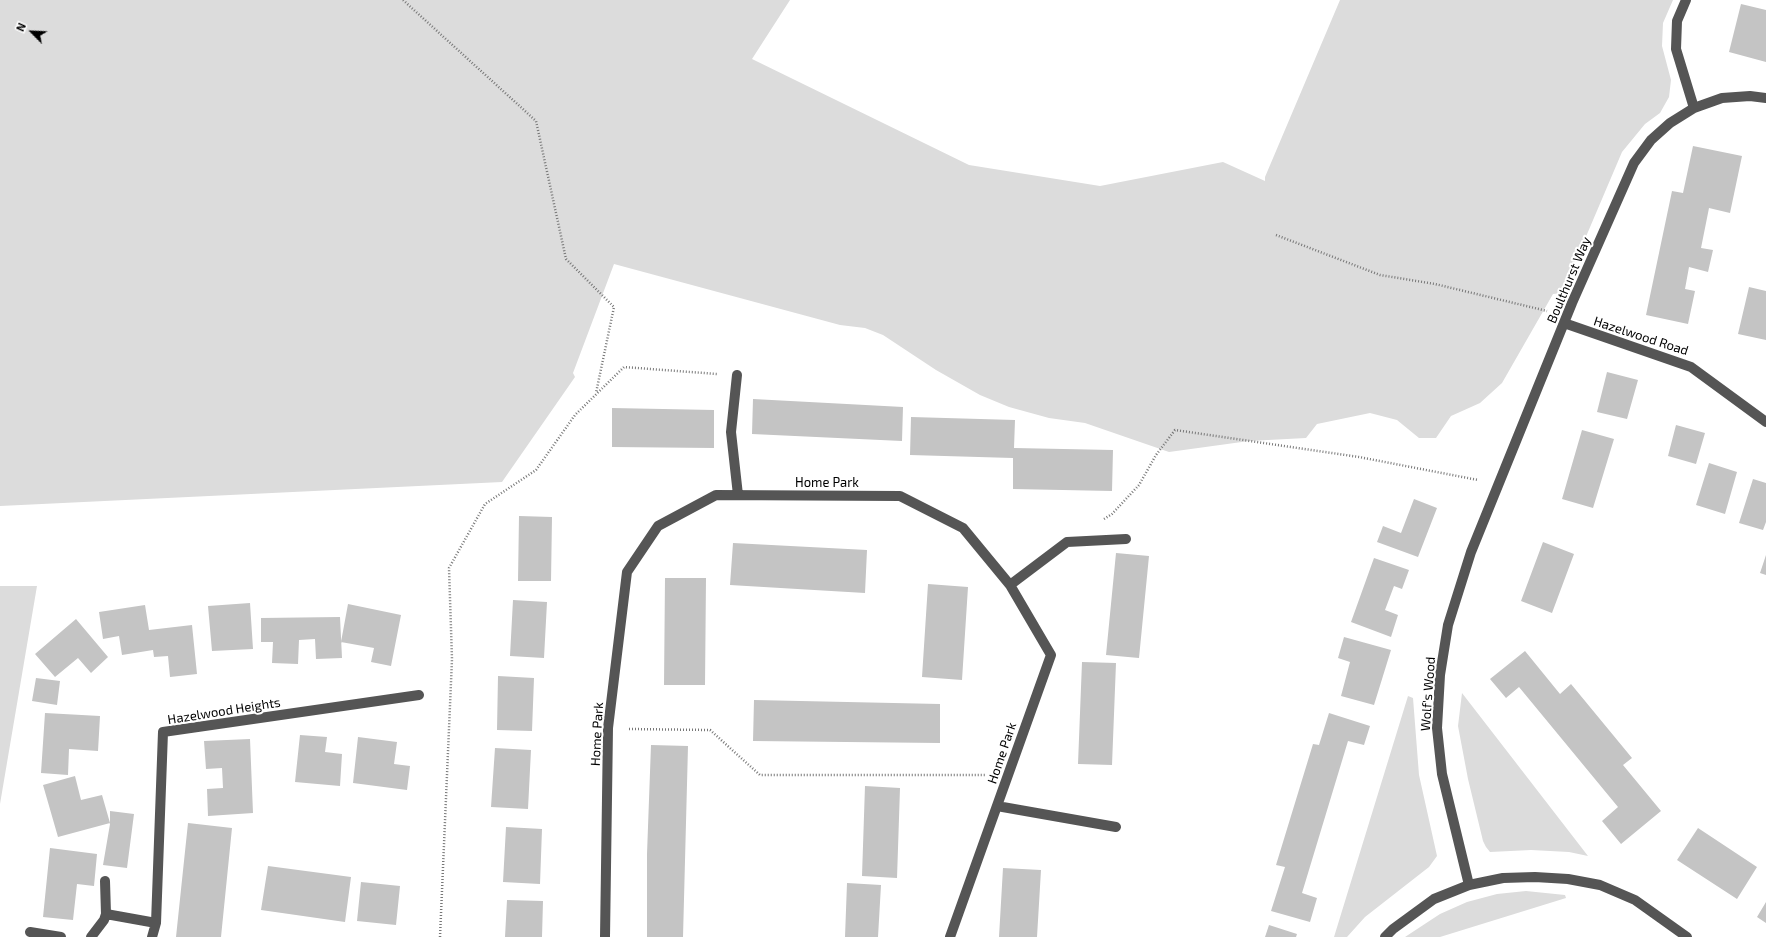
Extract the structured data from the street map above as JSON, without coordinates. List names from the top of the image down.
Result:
{
  "streets": {
    "street": [
      "Boulthurst Way",
      "Hazelwood Road",
      "Home Park",
      "Wolf's Wood",
      "Hazelwood Heights"
    ]
  },
  "crossings": [
    ["Boulthurst Way", "Hazelwood Road"],
    ["Boulthurst Way", "Wolf's Wood"]
  ],
  "north": "top left"
}
